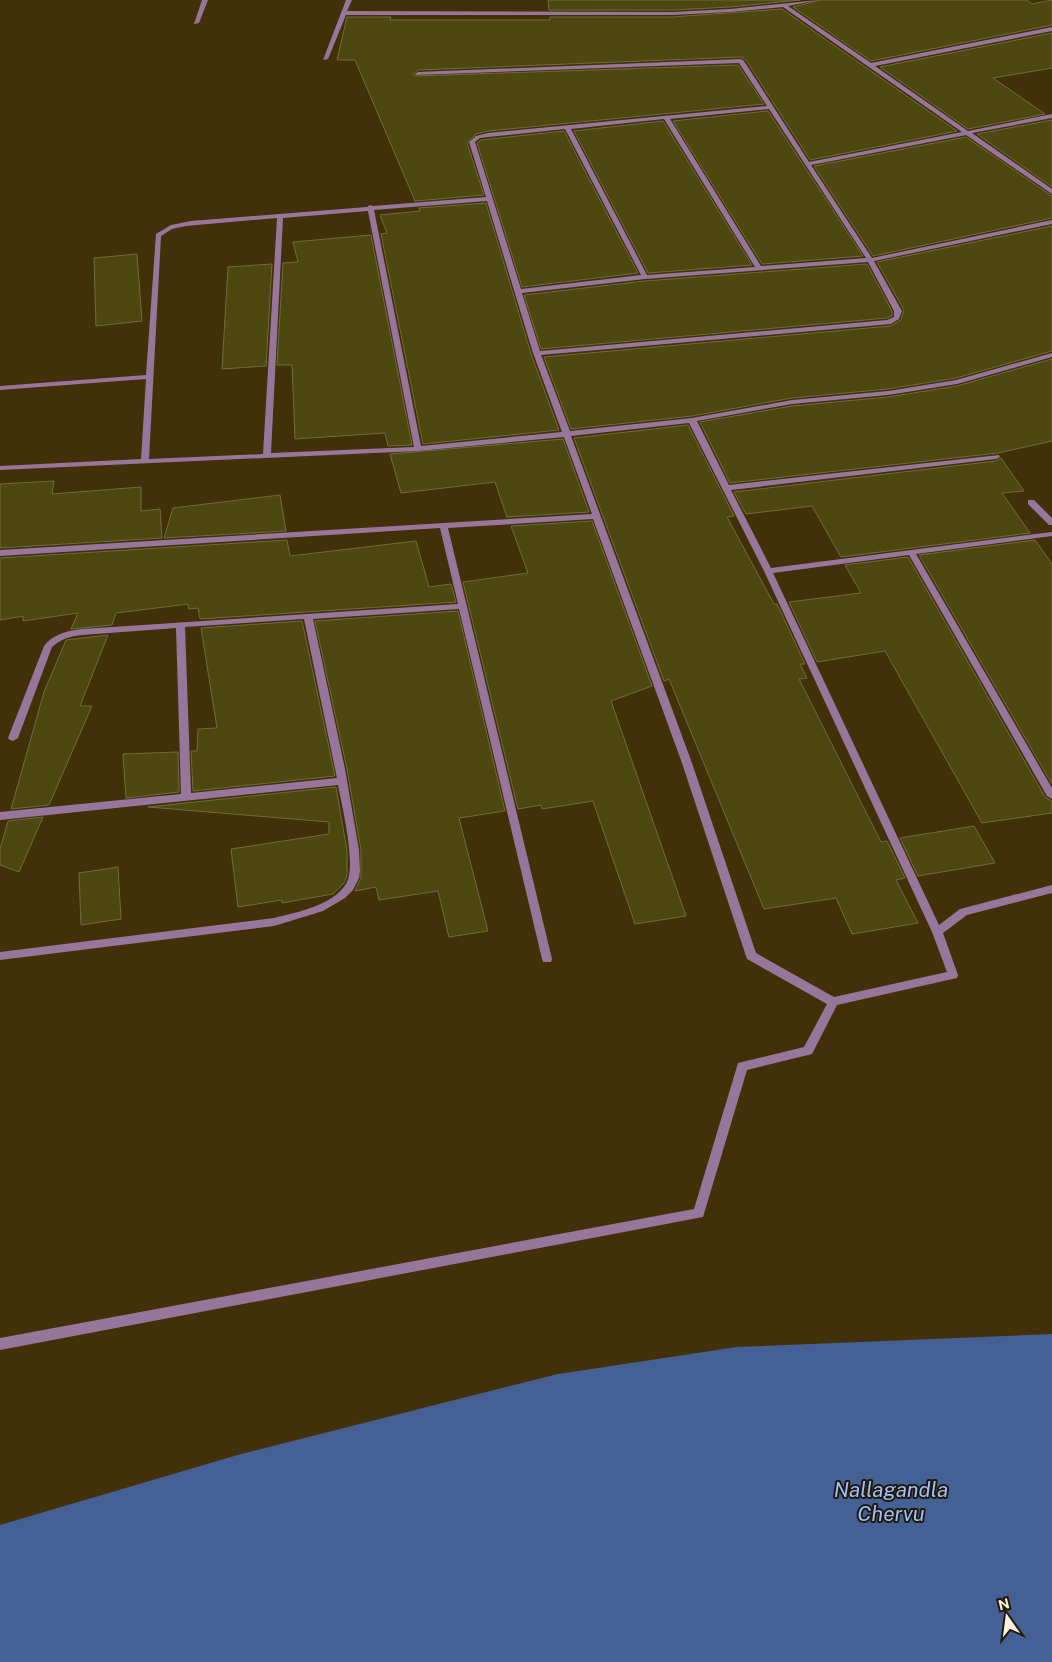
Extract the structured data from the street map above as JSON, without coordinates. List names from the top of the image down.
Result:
{
  "water": ["Nallagandla Chervu"],
  "north": "top"
}
